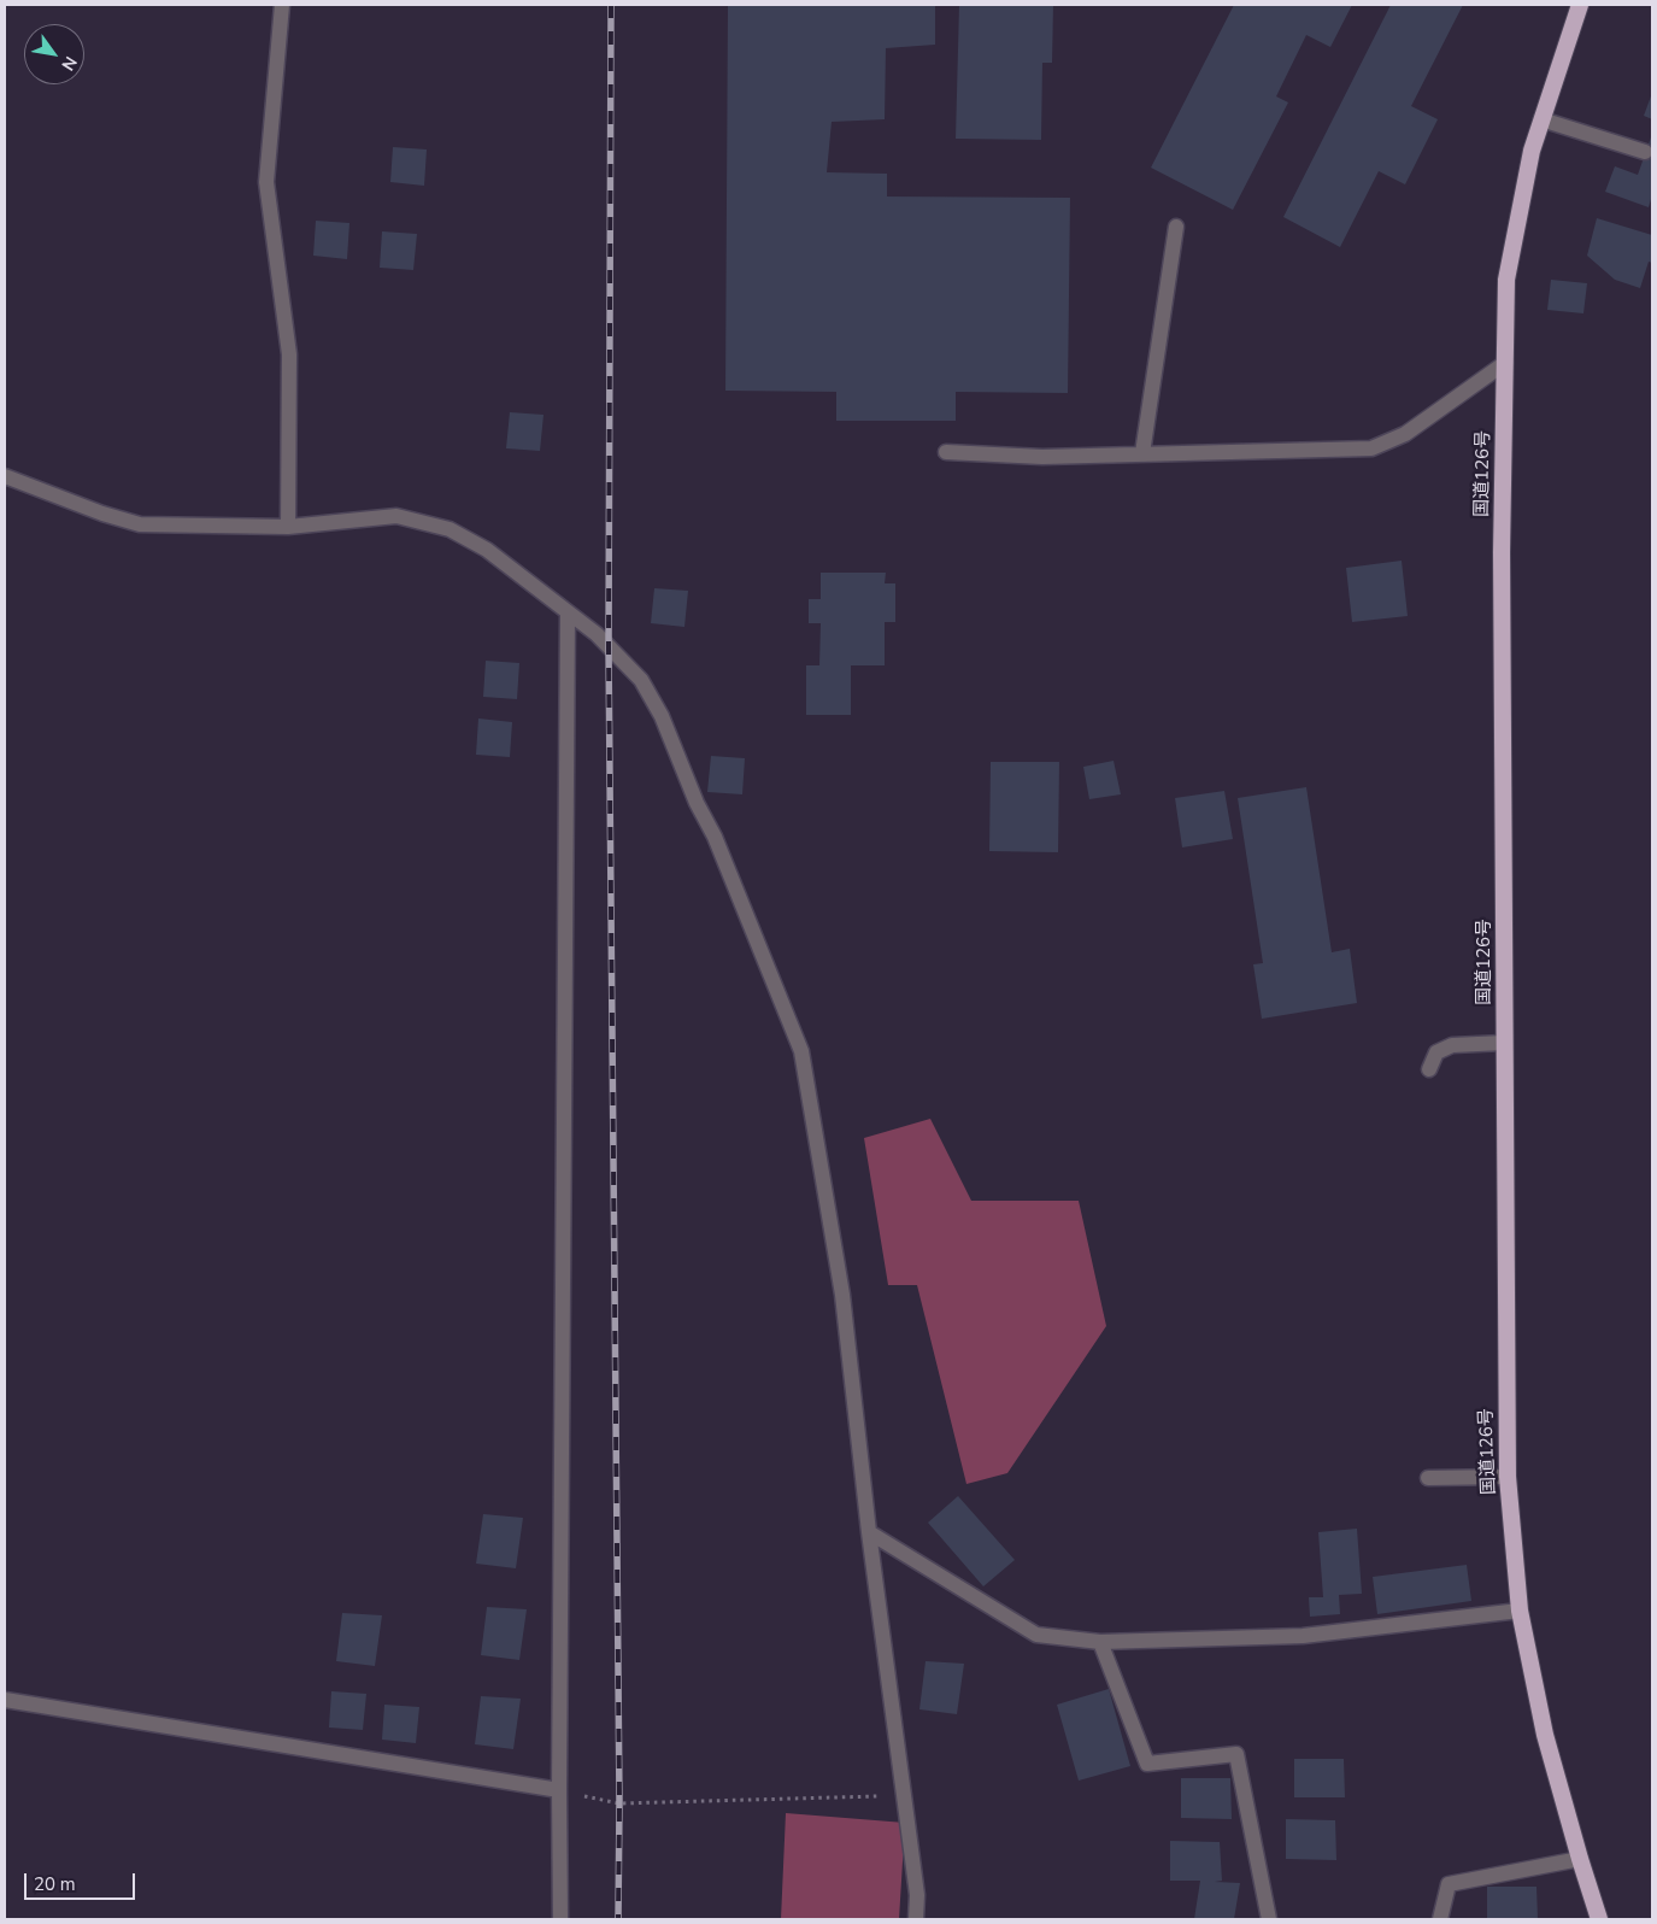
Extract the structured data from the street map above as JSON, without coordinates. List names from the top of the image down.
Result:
{
  "streets": {
    "highway": ["国道126号"]
  },
  "scale_bar": "20 m",
  "north": "bottom right"
}
